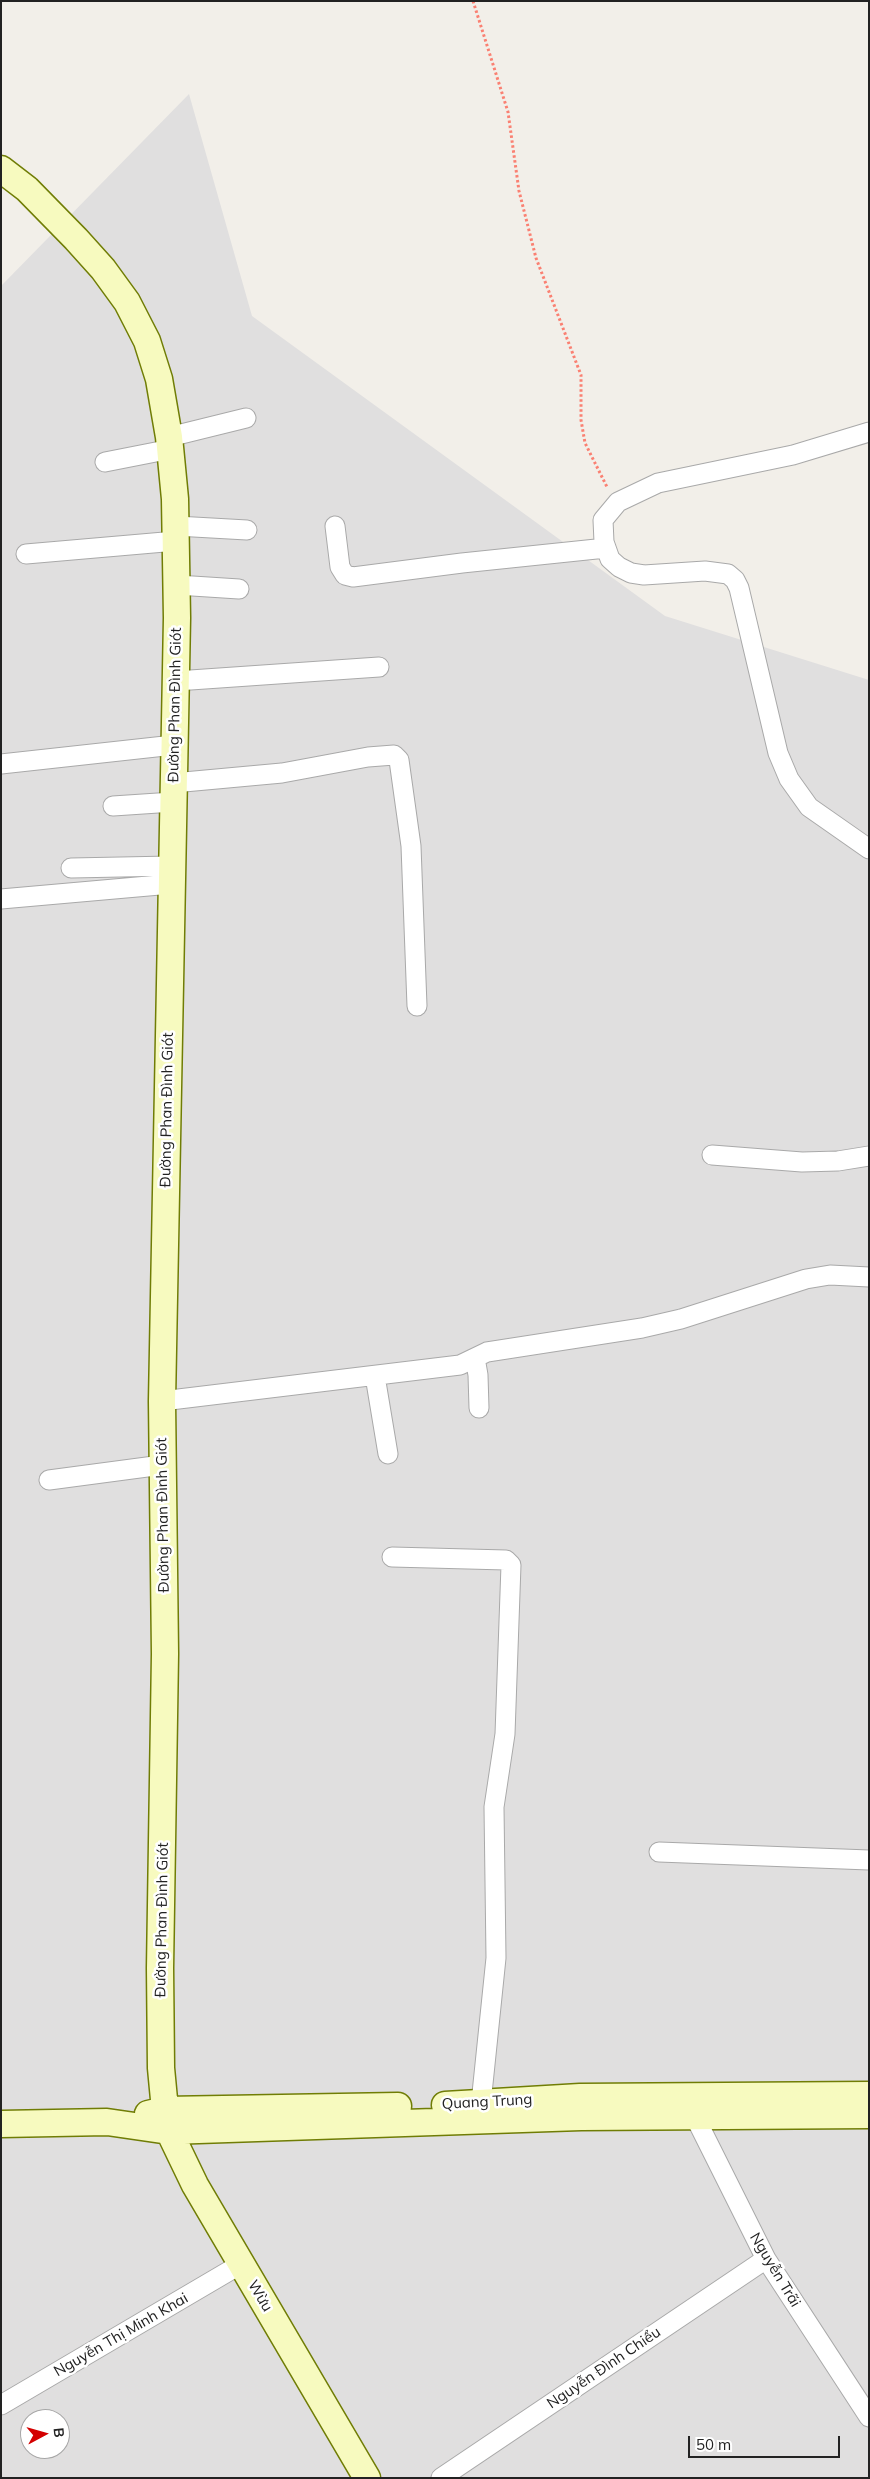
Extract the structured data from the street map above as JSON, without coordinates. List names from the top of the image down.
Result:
{
  "streets": {
    "main road": ["Đường Phan Đình Giót", "Quang Trung", "Wừu"],
    "street": ["Nguyễn Trãi", "Nguyễn Thị Minh Khai", "Nguyễn Đình Chiểu"]
  },
  "crossings": [
    ["Đường Phan Đình Giót", "Quang Trung"],
    ["Đường Phan Đình Giót", "Wừu"],
    ["Quang Trung", "Nguyễn Trãi"],
    ["Quang Trung", "Wừu"],
    ["Nguyễn Trãi", "Nguyễn Đình Chiểu"],
    ["Wừu", "Nguyễn Thị Minh Khai"]
  ],
  "scale_bar": "50 m",
  "north": "right"
}
